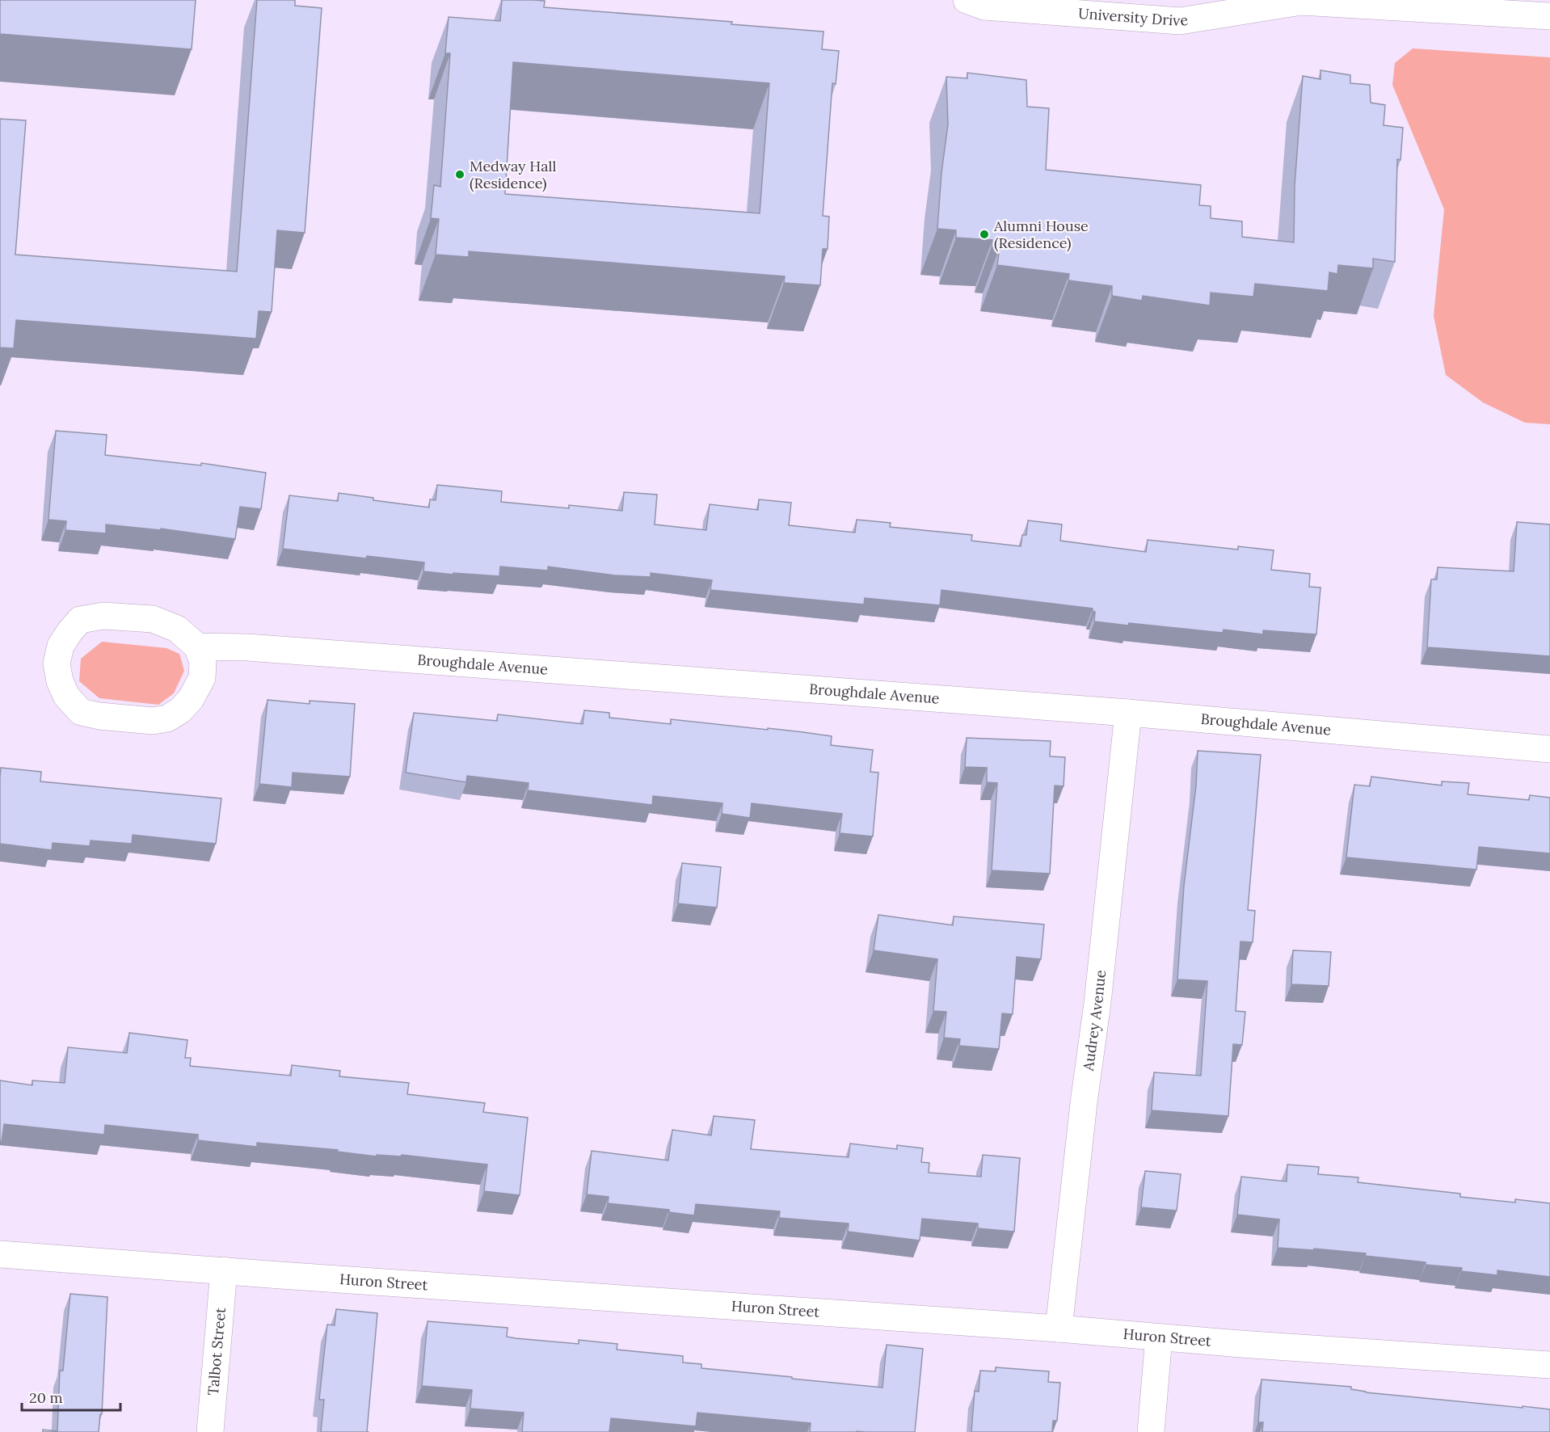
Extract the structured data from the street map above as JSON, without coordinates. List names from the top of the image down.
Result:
{
  "streets": {
    "street": [
      "University Drive",
      "Broughdale Avenue",
      "Audrey Avenue",
      "Huron Street",
      "Talbot Street"
    ]
  },
  "crossings": [
    ["Broughdale Avenue", "Audrey Avenue"],
    ["Audrey Avenue", "Huron Street"],
    ["Huron Street", "Talbot Street"]
  ],
  "places": ["Medway Hall (Residence)", "Alumni House (Residence)"],
  "scale_bar": "20 m"
}
